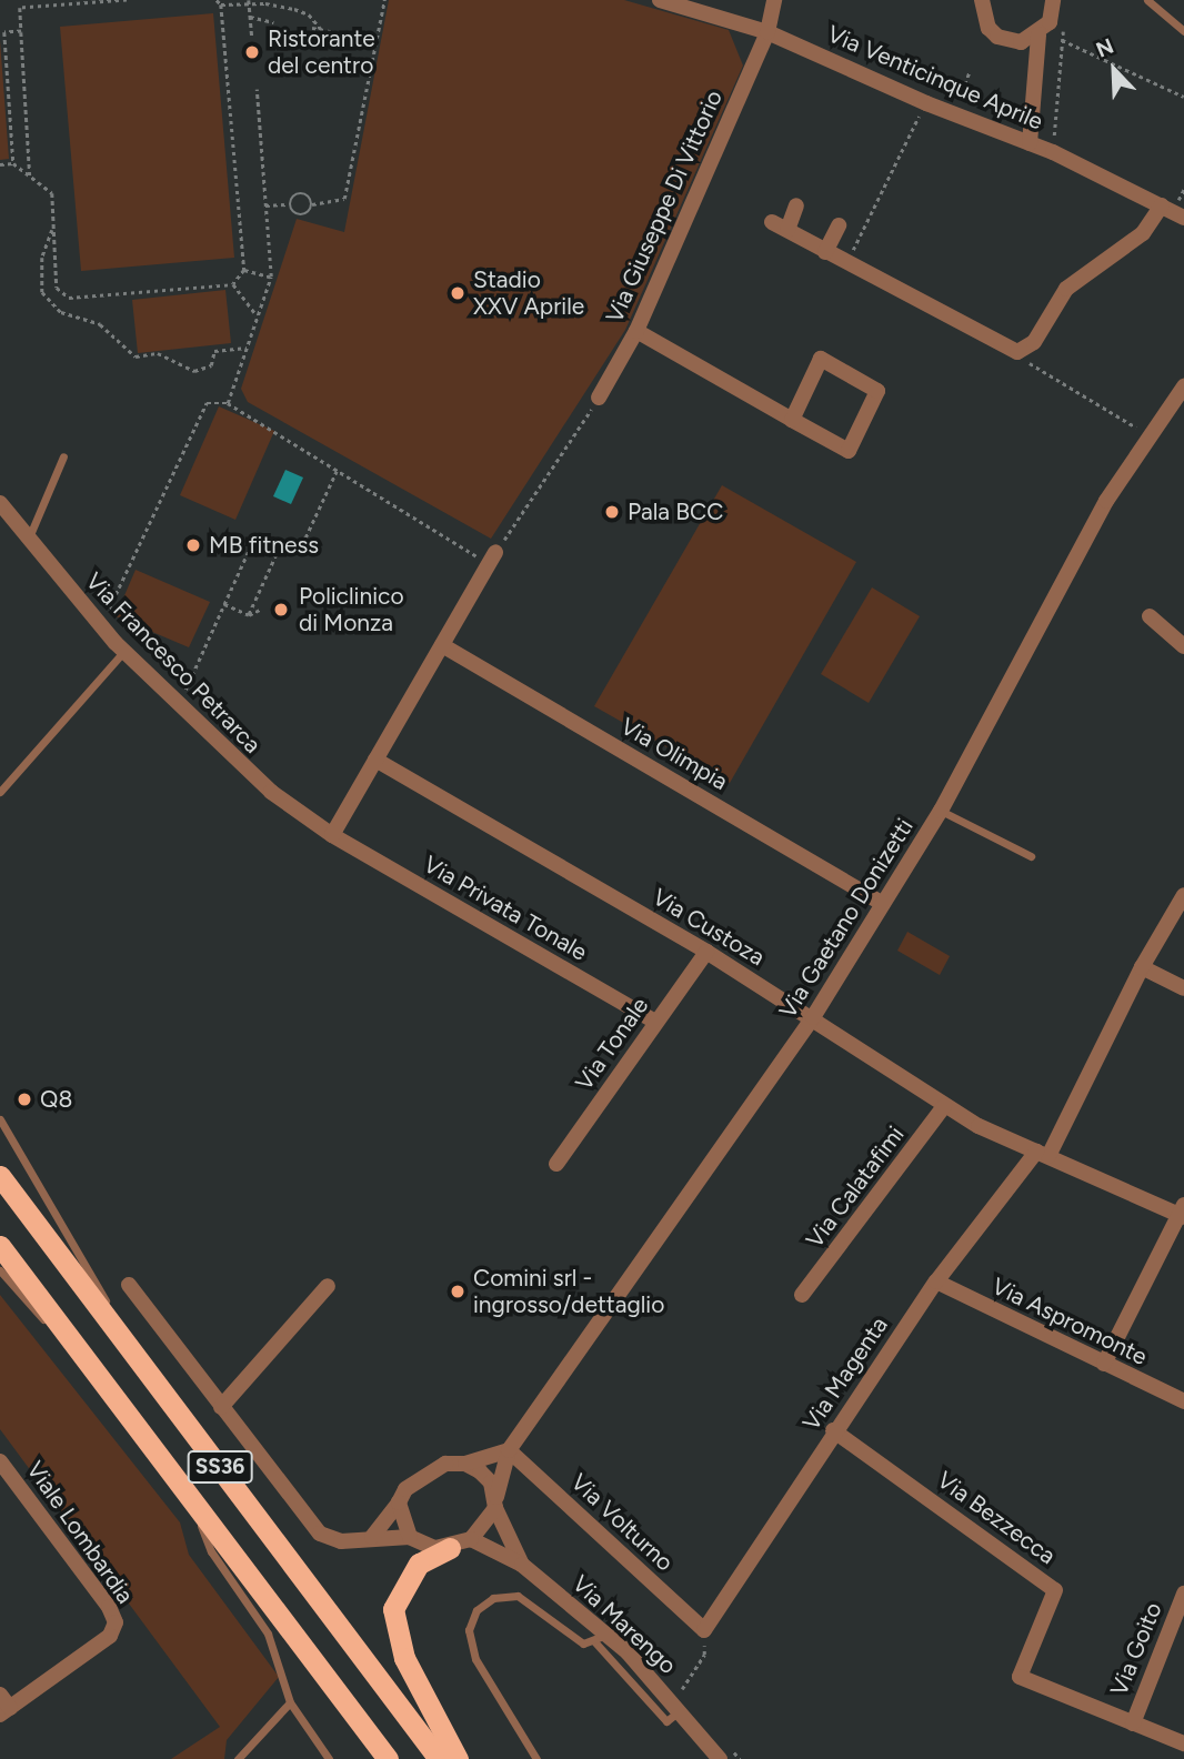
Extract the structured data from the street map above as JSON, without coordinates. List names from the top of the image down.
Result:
{
  "streets": {
    "highway": ["SS36"],
    "street": [
      "Via Venticinque Aprile",
      "Via Giuseppe Di Vittorio",
      "Via Francesco Petrarca",
      "Via Olimpia",
      "Via Privata Tonale",
      "Via Gaetano Donizetti",
      "Via Custoza",
      "Via Tonale",
      "Via Calatafimi",
      "Via Aspromonte",
      "Via Magenta",
      "Via Bezzecca",
      "Via Volturno",
      "Viale Lombardia",
      "Via Marengo",
      "Via Goito"
    ]
  },
  "crossings": [
    ["Via Venticinque Aprile", "Via Giuseppe Di Vittorio"],
    ["Via Francesco Petrarca", "Via Privata Tonale"],
    ["Via Olimpia", "Via Gaetano Donizetti"],
    ["Via Privata Tonale", "Via Tonale"],
    ["Via Gaetano Donizetti", "Via Custoza"],
    ["Via Gaetano Donizetti", "Via Volturno"],
    ["Via Gaetano Donizetti", "Via Marengo"],
    ["Via Custoza", "Via Tonale"],
    ["Via Custoza", "Via Calatafimi"],
    ["Via Custoza", "Via Magenta"],
    ["Via Aspromonte", "Via Magenta"],
    ["Via Magenta", "Via Bezzecca"],
    ["Via Magenta", "Via Volturno"],
    ["Via Bezzecca", "Via Goito"]
  ],
  "places": [
    "Ristorante del centro",
    "Stadio XXV Aprile",
    "Pala BCC",
    "MB fitness",
    "Policlinico di Monza",
    "Q8",
    "Comini srl - ingrosso/dettaglio"
  ],
  "north": "top left"
}
